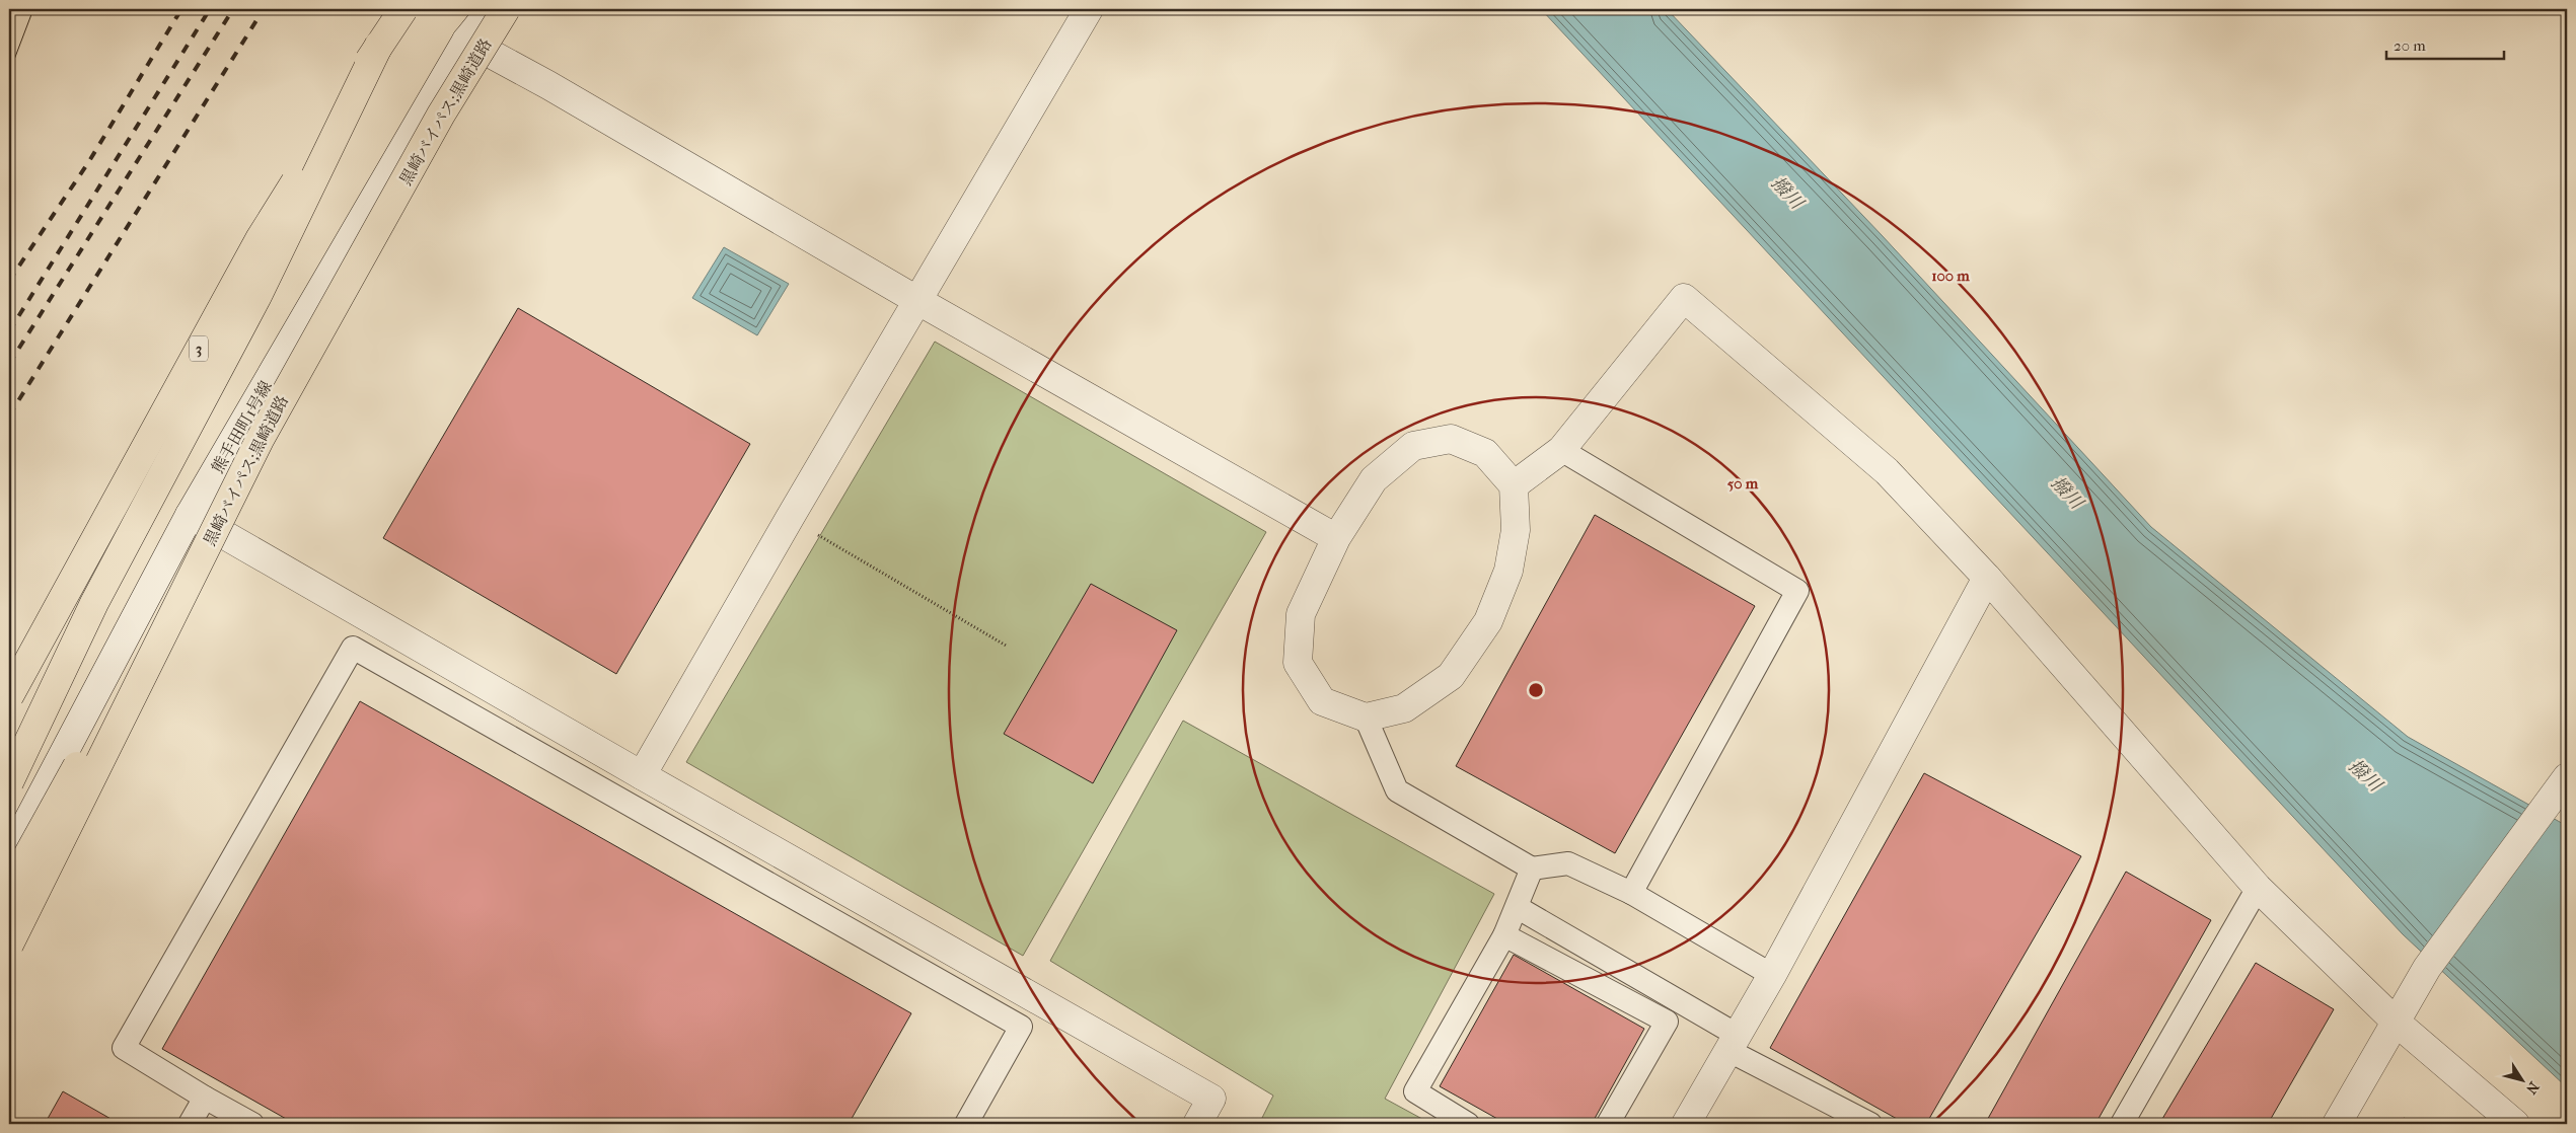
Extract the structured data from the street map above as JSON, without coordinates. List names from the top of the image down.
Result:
{
  "streets": {
    "highway": ["黒崎バイパス;黒崎道路", "3"],
    "street": ["熊手田町1号線"]
  },
  "water": ["撥川"],
  "scale_bar": "20 m",
  "north": "bottom right",
  "rings": ["100 m", "50 m"]
}
